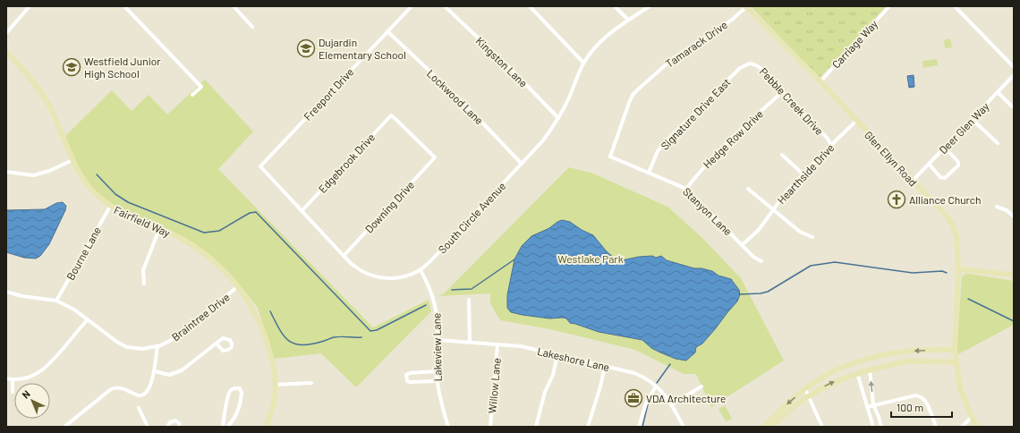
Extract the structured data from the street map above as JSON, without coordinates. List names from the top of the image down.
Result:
{
  "streets": {
    "street": [
      "Tamarack Drive",
      "Carriage Way",
      "Kingston Lane",
      "Freeport Drive",
      "Lockwood Lane",
      "Pebble Creek Drive",
      "Signature Drive East",
      "Deer Glen Way",
      "Hedge Row Drive",
      "Glen Ellyn Road",
      "Edgebrook Drive",
      "Hearthside Drive",
      "Downing Drive",
      "Stanyon Lane",
      "South Circle Avenue",
      "Fairfield Way",
      "Bourne Lane",
      "Braintree Drive",
      "Lakeview Lane",
      "Lakeshore Lane",
      "Willow Lane"
    ]
  },
  "crossings": [
    ["Tamarack Drive", "Glen Ellyn Road"],
    ["Tamarack Drive", "Stanyon Lane"],
    ["Carriage Way", "Glen Ellyn Road"],
    ["Kingston Lane", "South Circle Avenue"],
    ["Freeport Drive", "Lockwood Lane"],
    ["Freeport Drive", "South Circle Avenue"],
    ["Lockwood Lane", "South Circle Avenue"],
    ["Pebble Creek Drive", "Signature Drive East"],
    ["Pebble Creek Drive", "Hedge Row Drive"],
    ["Pebble Creek Drive", "Hearthside Drive"],
    ["Signature Drive East", "Stanyon Lane"],
    ["Deer Glen Way", "Glen Ellyn Road"],
    ["Hedge Row Drive", "Stanyon Lane"],
    ["Glen Ellyn Road", "Hearthside Drive"],
    ["Edgebrook Drive", "Downing Drive"],
    ["Edgebrook Drive", "South Circle Avenue"],
    ["Hearthside Drive", "Stanyon Lane"],
    ["Downing Drive", "South Circle Avenue"],
    ["South Circle Avenue", "Lakeview Lane"],
    ["Fairfield Way", "Bourne Lane"],
    ["Fairfield Way", "Braintree Drive"],
    ["Bourne Lane", "Braintree Drive"],
    ["Lakeview Lane", "Lakeshore Lane"],
    ["Lakeshore Lane", "Willow Lane"]
  ],
  "parks": ["Westlake Park"],
  "places": {
    "school or university": ["Dujardin Elementary School", "Westfield Junior High School"],
    "church": ["Alliance Church"],
    "office": ["VDA Architecture"]
  },
  "scale_bar": "100 m",
  "north": "top left"
}
